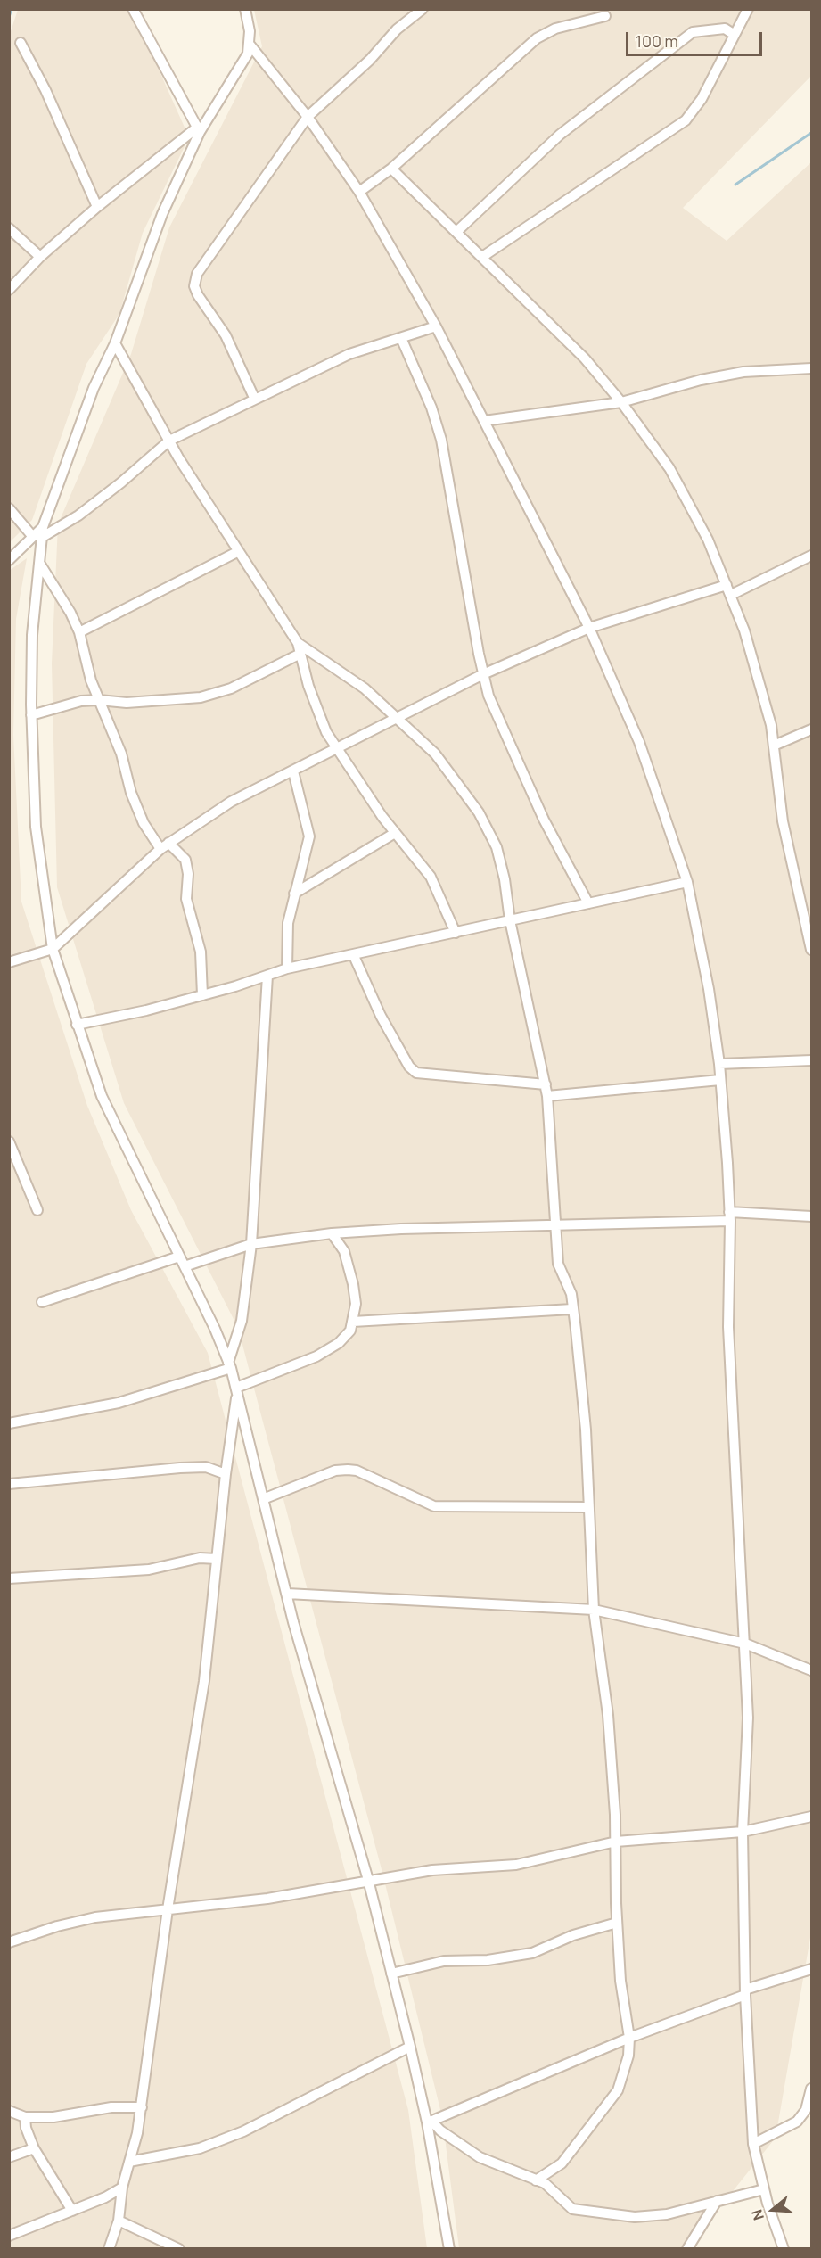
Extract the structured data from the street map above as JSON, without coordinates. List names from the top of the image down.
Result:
{
  "scale_bar": "100 m",
  "north": "left"
}
